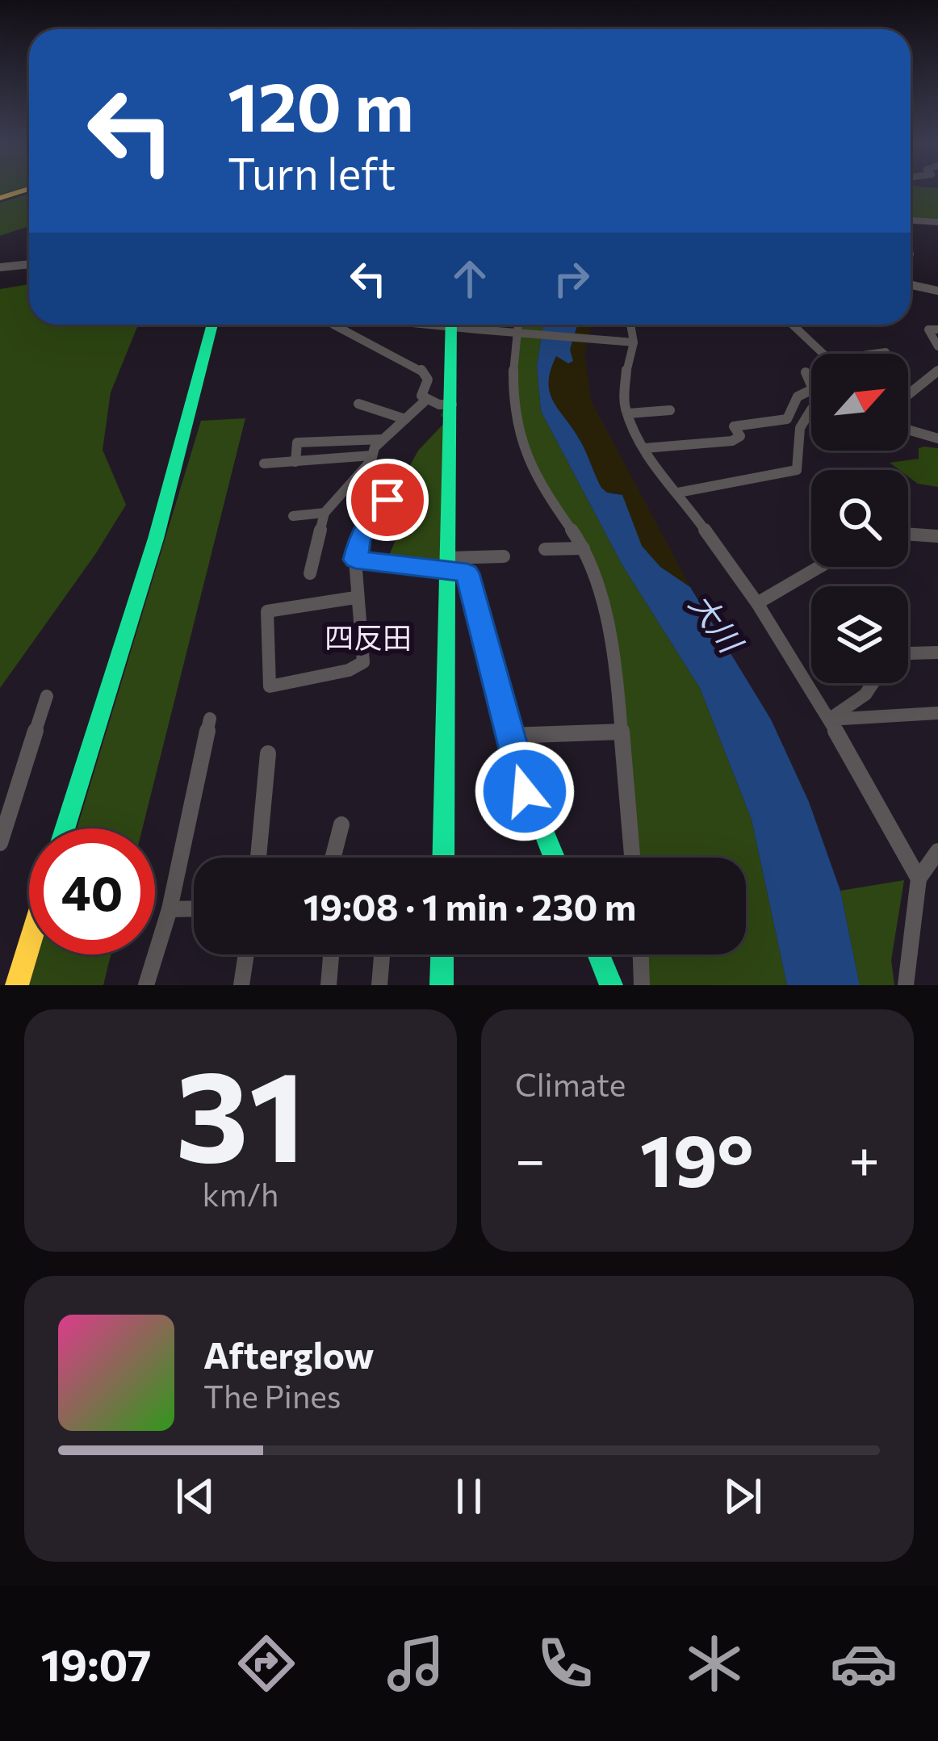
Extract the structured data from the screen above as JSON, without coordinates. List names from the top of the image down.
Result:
{
  "districts": ["四反田"],
  "water": ["大川"],
  "north": "top right",
  "page": {
    "turn": ["120 m", "Turn left"],
    "limit": "40",
    "trip": "19:08 · 1 min · 230 m",
    "tile": [
      ["31", "km/h"],
      "Climate"
    ],
    "heat": ["−", "19°", "+"],
    "song": ["Afterglow", "The Pines"],
    "tabs": "19:07"
  }
}
